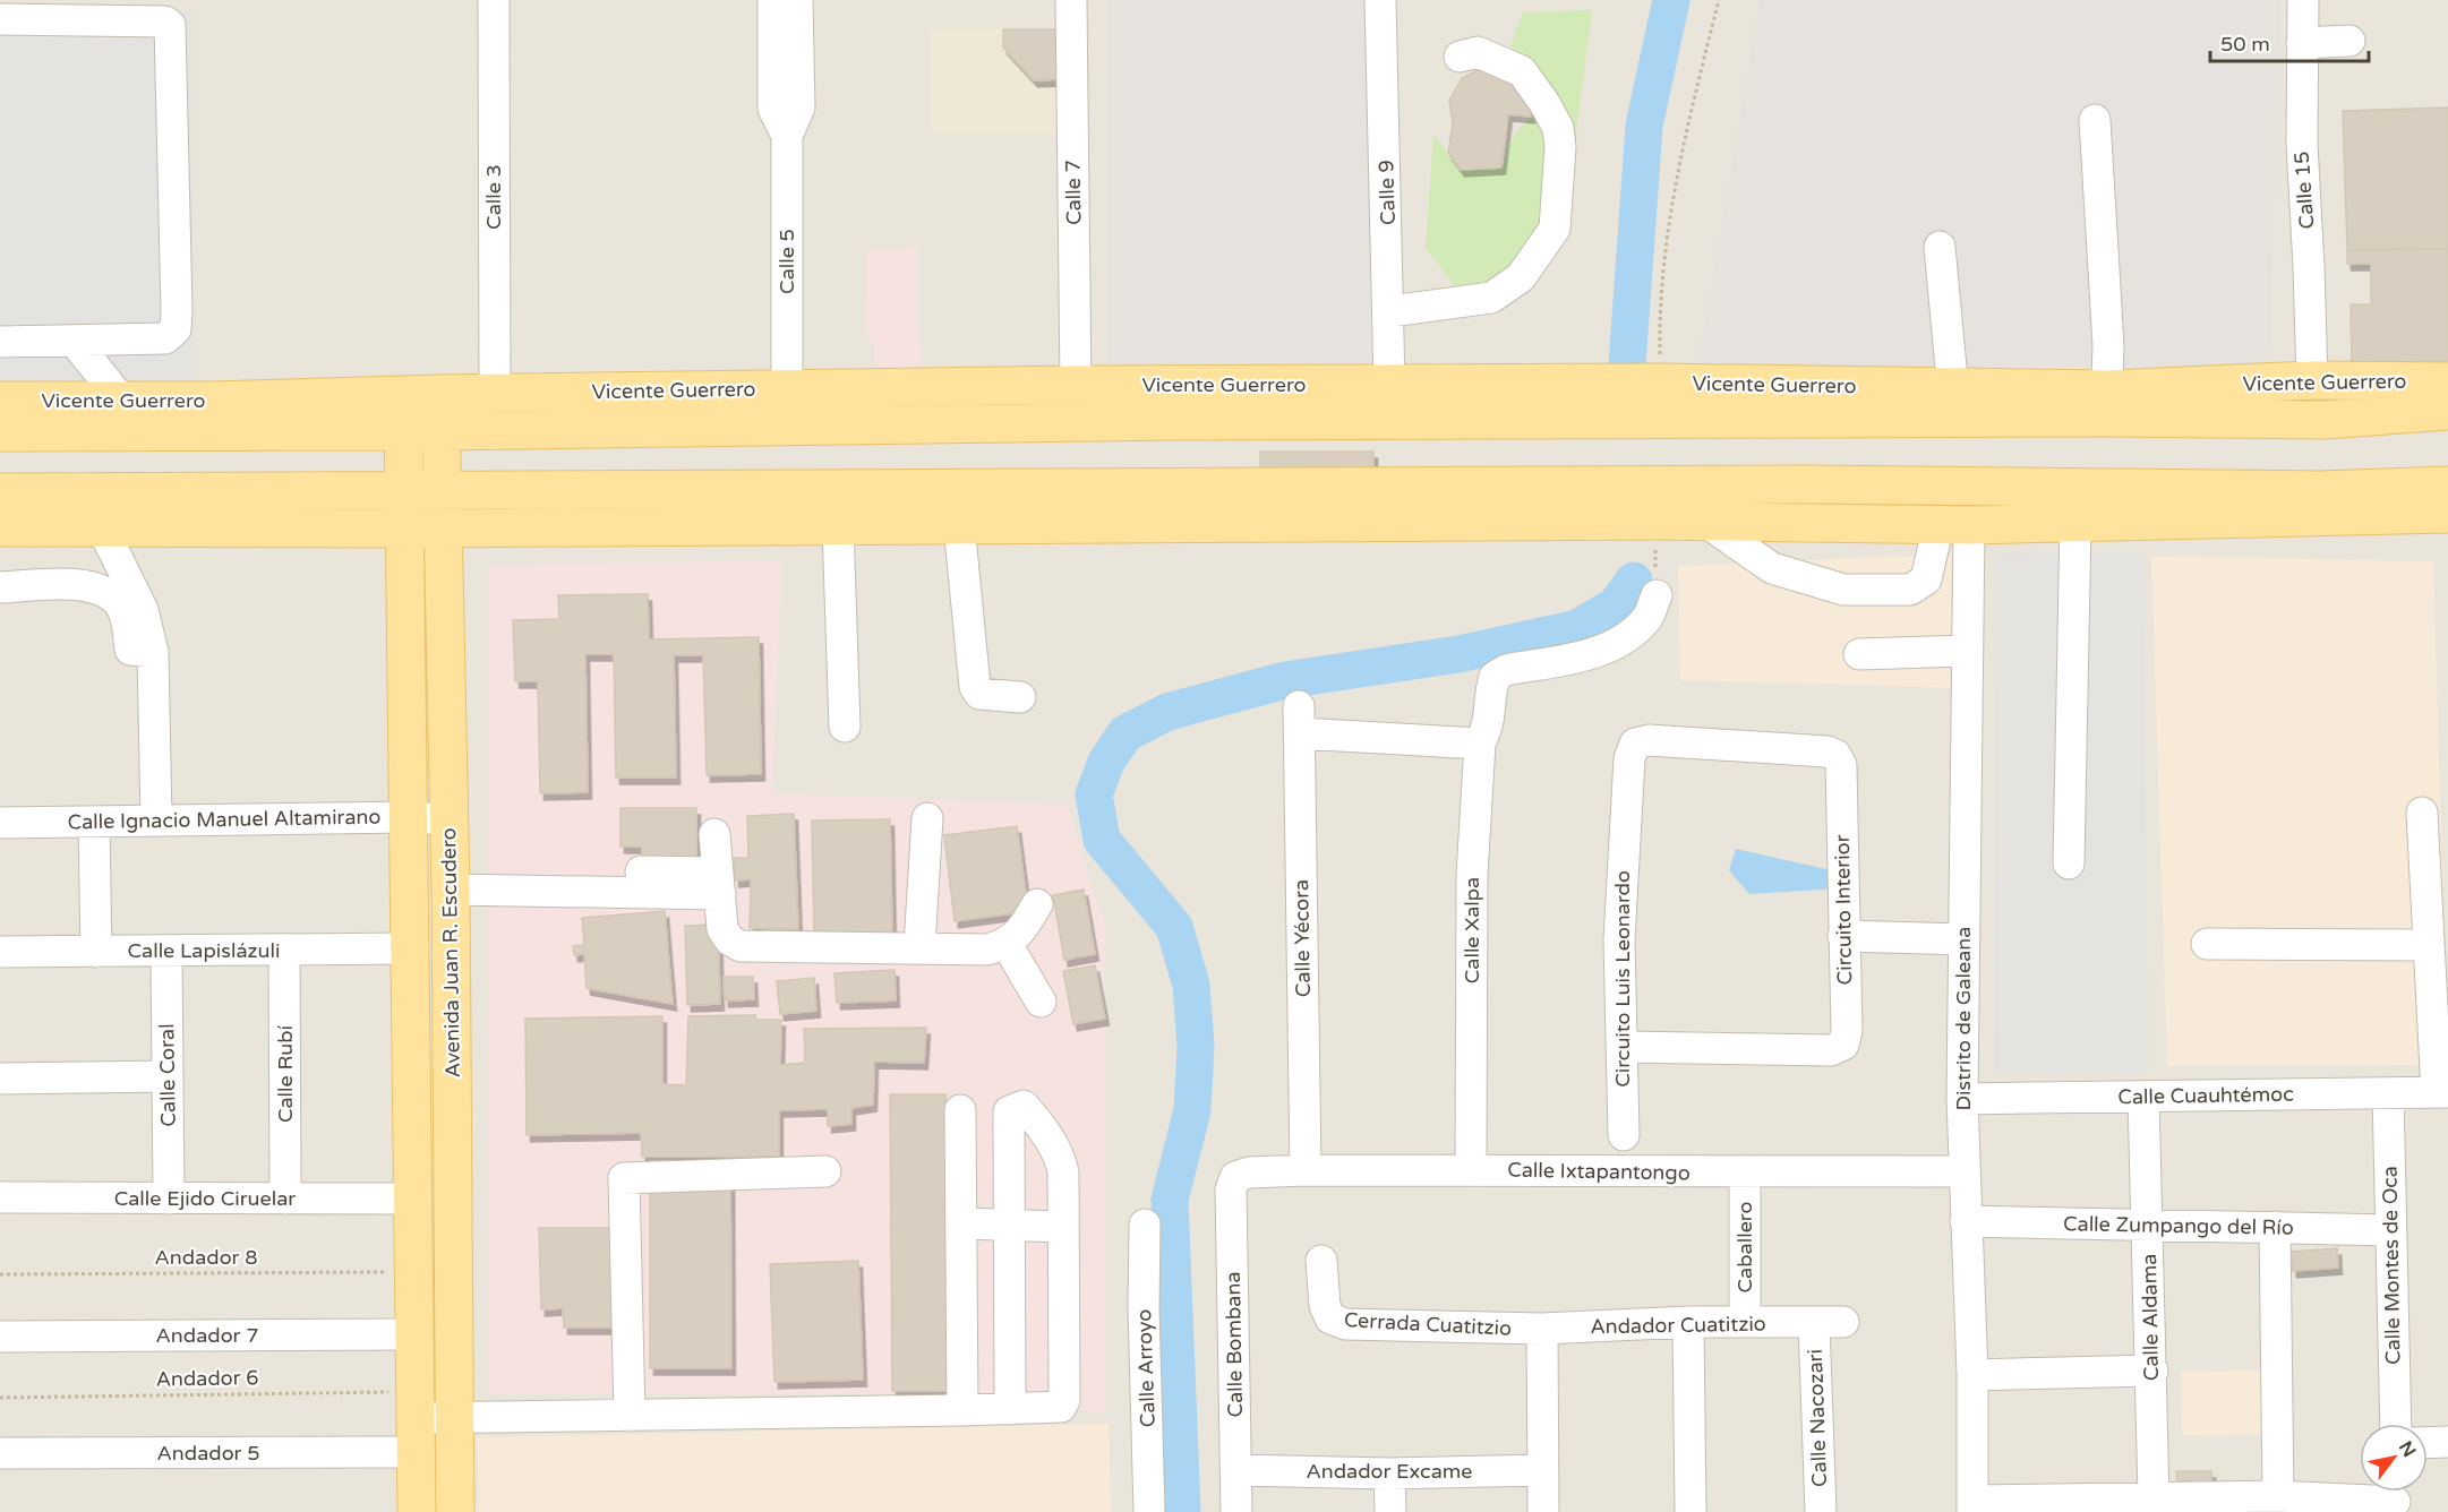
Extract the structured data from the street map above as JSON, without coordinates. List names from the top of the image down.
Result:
{
  "streets": {
    "main road": ["Vicente Guerrero", "Avenida Juan R. Escudero"],
    "street": [
      "Calle 15",
      "Calle 7",
      "Calle 9",
      "Calle 3",
      "Calle 5",
      "Calle Ignacio Manuel Altamirano",
      "Circuito Interior",
      "Calle Xalpa",
      "Calle Yécora",
      "Calle Lapislázuli",
      "Circuito Luis Leonardo",
      "Distrito de Galeana",
      "Calle Rubí",
      "Calle Coral",
      "Calle Cuauhtémoc",
      "Calle Ixtapantongo",
      "Calle Ejido Ciruelar",
      "Calle Zumpango del Río",
      "Caballero",
      "Calle Montes de Oca",
      "Calle Aldama",
      "Cerrada Cuatitzio",
      "Andador Cuatitzio",
      "Andador 7",
      "Calle Bombana",
      "Calle Arroyo",
      "Calle Nacozari",
      "Andador 5",
      "Andador Excame"
    ],
    "path": ["Andador 8", "Andador 6"]
  },
  "crossings": [
    ["Calle 15", "Vicente Guerrero"],
    ["Calle 7", "Vicente Guerrero"],
    ["Calle 9", "Vicente Guerrero"],
    ["Calle 3", "Vicente Guerrero"],
    ["Calle 5", "Vicente Guerrero"],
    ["Vicente Guerrero", "Avenida Juan R. Escudero"],
    ["Calle Ignacio Manuel Altamirano", "Avenida Juan R. Escudero"],
    ["Circuito Interior", "Circuito Luis Leonardo"],
    ["Calle Xalpa", "Calle Yécora"],
    ["Calle Xalpa", "Calle Ixtapantongo"],
    ["Calle Yécora", "Calle Ixtapantongo"],
    ["Calle Lapislázuli", "Avenida Juan R. Escudero"],
    ["Calle Lapislázuli", "Calle Rubí"],
    ["Calle Lapislázuli", "Calle Coral"],
    ["Avenida Juan R. Escudero", "Calle Ejido Ciruelar"],
    ["Avenida Juan R. Escudero", "Andador 8"],
    ["Avenida Juan R. Escudero", "Andador 7"],
    ["Avenida Juan R. Escudero", "Andador 6"],
    ["Avenida Juan R. Escudero", "Andador 5"],
    ["Distrito de Galeana", "Calle Cuauhtémoc"],
    ["Distrito de Galeana", "Calle Ixtapantongo"],
    ["Distrito de Galeana", "Calle Zumpango del Río"],
    ["Calle Rubí", "Calle Ejido Ciruelar"],
    ["Calle Coral", "Calle Ejido Ciruelar"],
    ["Calle Cuauhtémoc", "Calle Montes de Oca"],
    ["Calle Cuauhtémoc", "Calle Aldama"],
    ["Calle Ixtapantongo", "Caballero"],
    ["Calle Ixtapantongo", "Calle Bombana"],
    ["Calle Zumpango del Río", "Calle Montes de Oca"],
    ["Calle Zumpango del Río", "Calle Aldama"],
    ["Caballero", "Andador Cuatitzio"],
    ["Cerrada Cuatitzio", "Andador Cuatitzio"],
    ["Andador Cuatitzio", "Calle Nacozari"],
    ["Calle Bombana", "Andador Excame"],
    ["Andador 6", "Andador 5"]
  ],
  "scale_bar": "50 m",
  "north": "top right"
}
